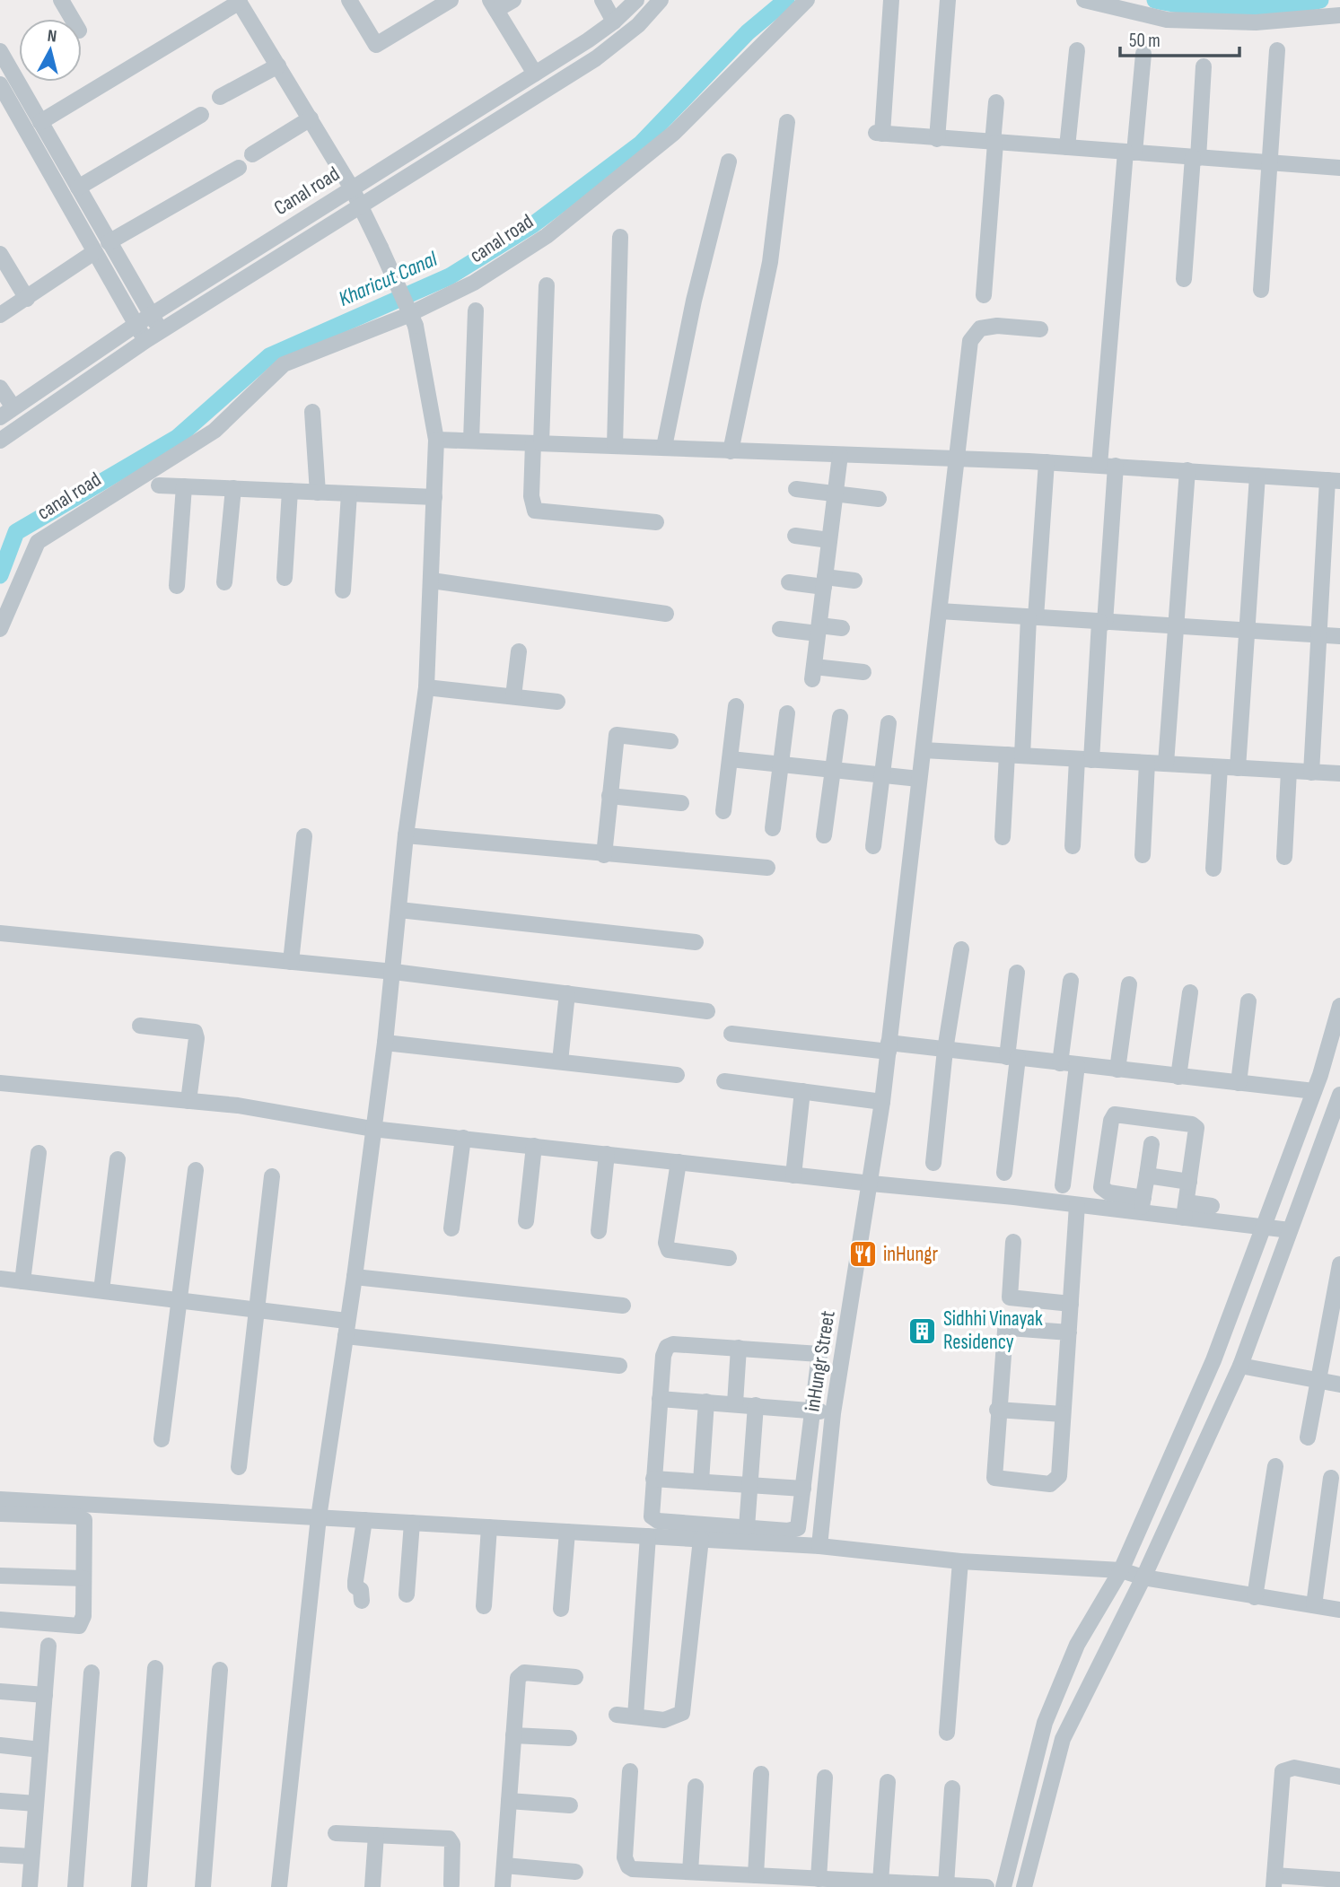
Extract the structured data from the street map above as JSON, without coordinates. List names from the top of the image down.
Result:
{
  "streets": {
    "street": ["Canal road", "canal road", "inHungr Street"]
  },
  "water": ["Kharicut Canal"],
  "places": {
    "restaurant": ["inHungr"],
    "building": ["Sidhhi Vinayak Residency"]
  },
  "scale_bar": "50 m",
  "north": "top"
}
